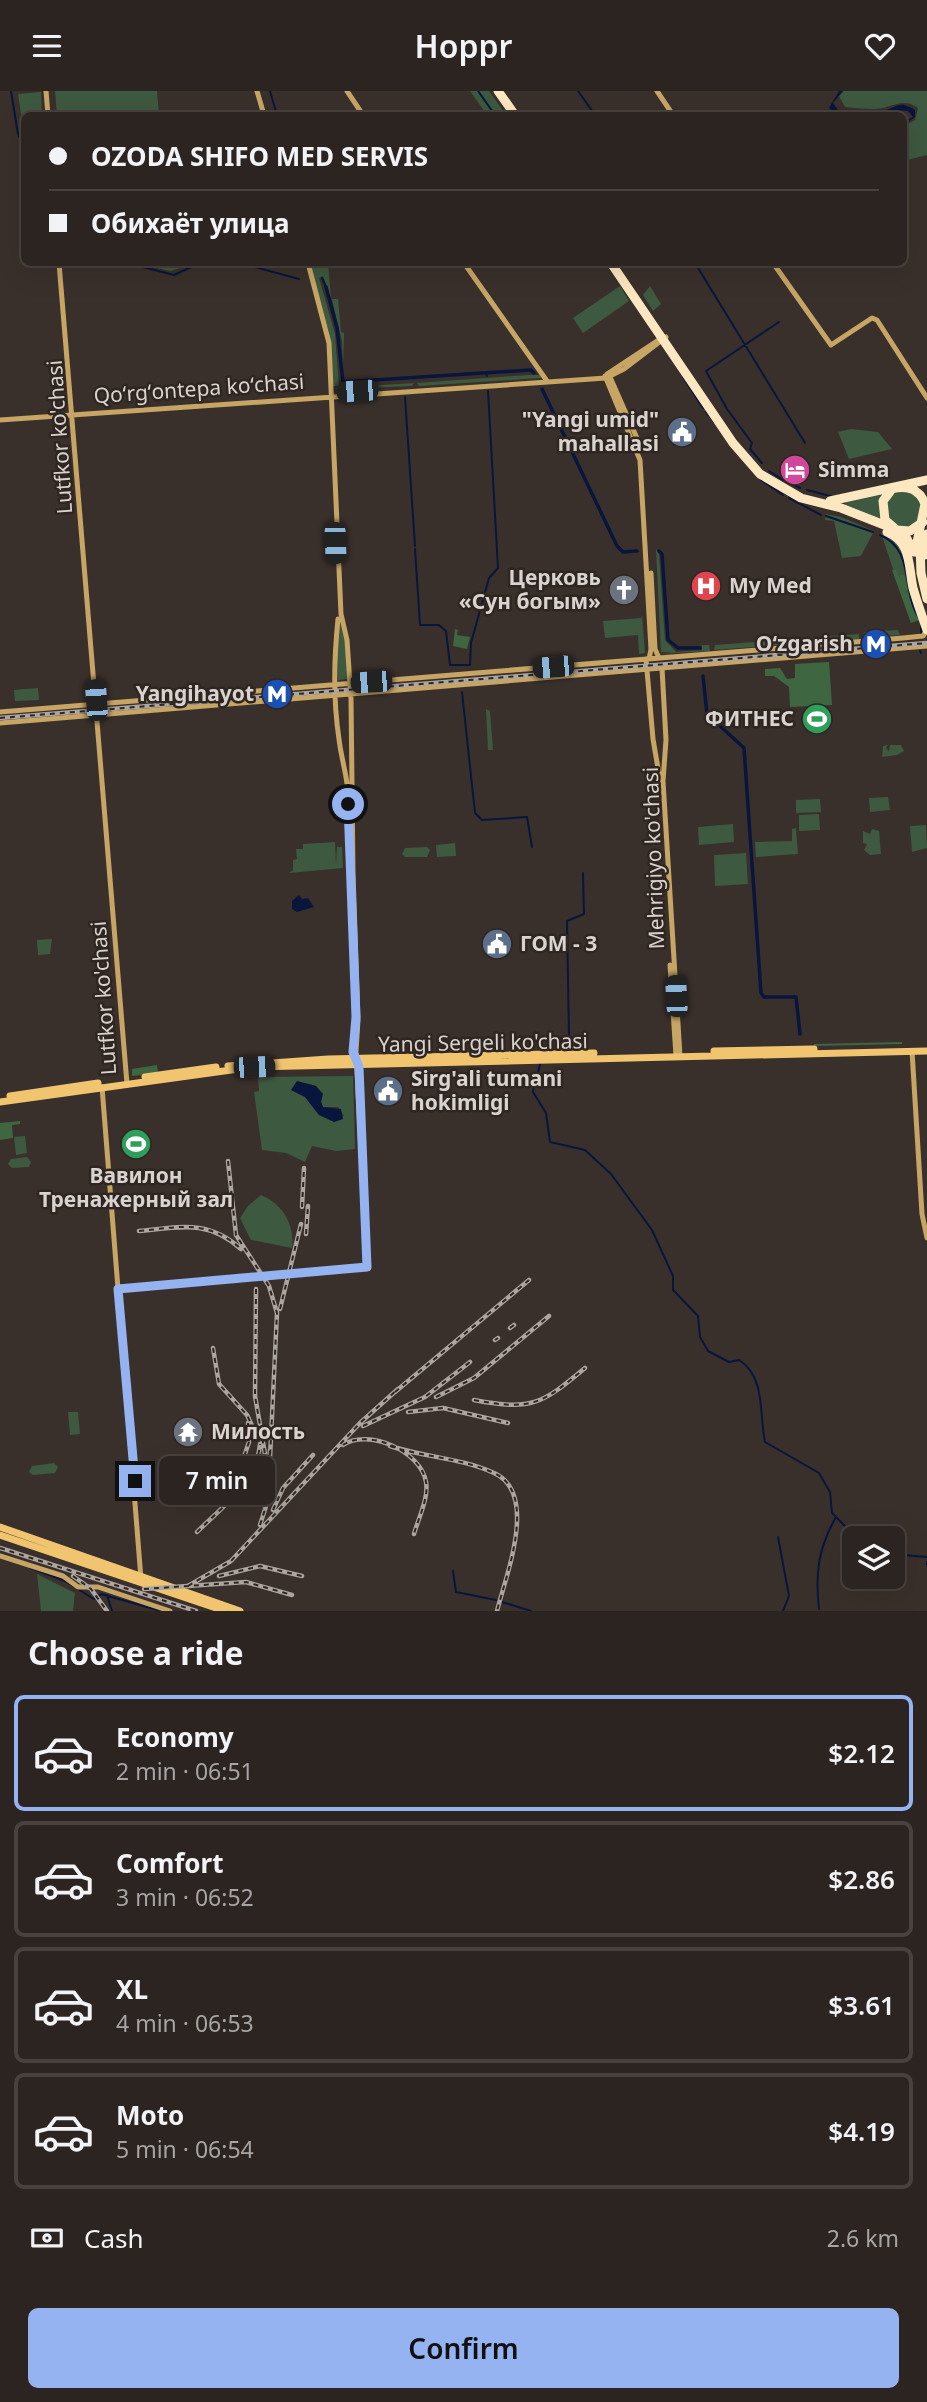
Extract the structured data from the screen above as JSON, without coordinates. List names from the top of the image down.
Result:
{
  "streets": {
    "main road": [
      "Qoʻrgʻontepa koʻchasi",
      "Lutfkor ko'chasi",
      "Mehrigiyo ko'chasi",
      "Yangi Sergeli ko'chasi"
    ]
  },
  "crossings": [
    ["Qoʻrgʻontepa koʻchasi", "Lutfkor ko'chasi"],
    ["Qoʻrgʻontepa koʻchasi", "Mehrigiyo ko'chasi"],
    ["Lutfkor ko'chasi", "Yangi Sergeli ko'chasi"],
    ["Mehrigiyo ko'chasi", "Yangi Sergeli ko'chasi"]
  ],
  "places": {
    "public building": ["\"Yangi umid\" mahallasi", "ГОМ - 3", "Sirg'ali tumani hokimligi"],
    "hotel": ["Simma"],
    "hospital": ["My Med"],
    "church": ["Церковь «Сун богым»"],
    "metro station": ["O‘zgarish", "Yangihayot"],
    "sports": ["ФИТНЕС", "Вавилон Тренажерный зал"],
    "temple": ["Милость"]
  },
  "page": {
    "header": "Hoppr",
    "banner": ["OZODA SHIFO MED SERVIS", "Обихаёт улица"],
    "bubble": "7 min",
    "heading": "Choose a ride",
    "list": [
      {
        "name": "Economy",
        "note": "2 min · 06:51",
        "value": "$2.12"
      },
      {
        "name": "Comfort",
        "note": "3 min · 06:52",
        "value": "$2.86"
      },
      {
        "name": "XL",
        "note": "4 min · 06:53",
        "value": "$3.61"
      },
      {
        "name": "Moto",
        "note": "5 min · 06:54",
        "value": "$4.19"
      }
    ],
    "pay": ["Cash", "2.6 km"],
    "buttons": "Confirm"
  }
}
